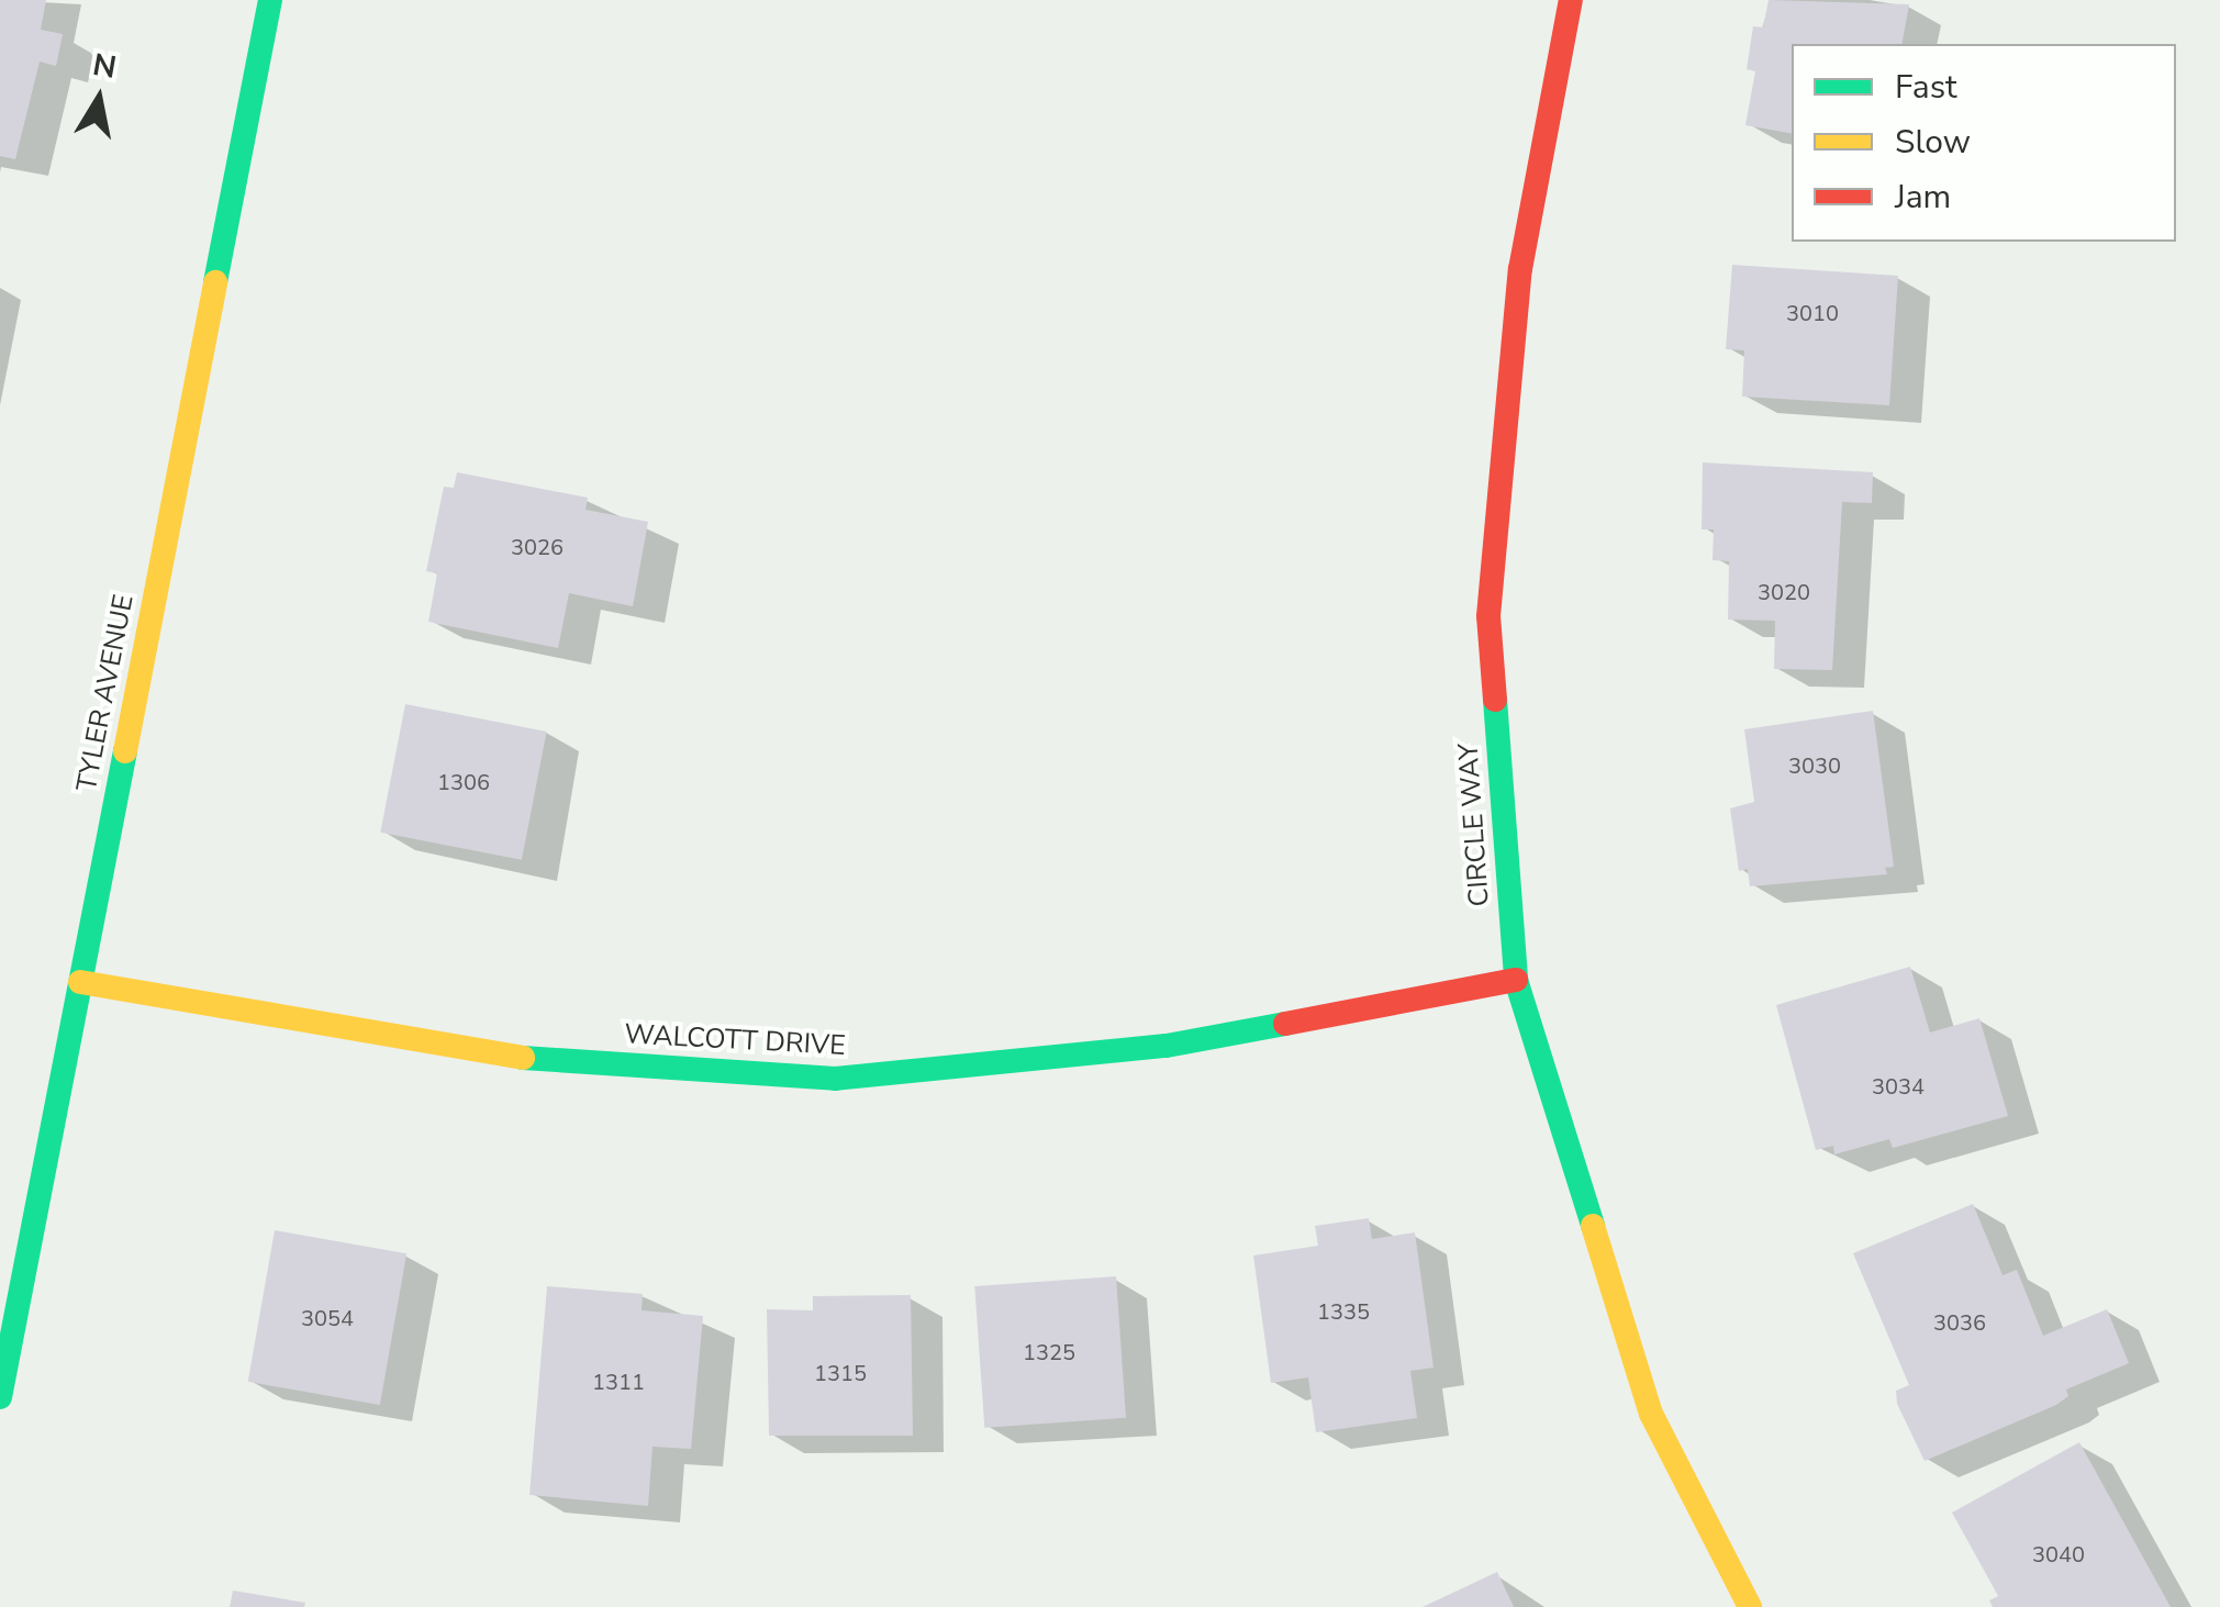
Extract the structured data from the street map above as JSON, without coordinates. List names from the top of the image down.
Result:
{
  "streets": {
    "street": ["TYLER AVENUE", "CIRCLE WAY", "WALCOTT DRIVE"]
  },
  "crossings": [
    ["TYLER AVENUE", "WALCOTT DRIVE"],
    ["CIRCLE WAY", "WALCOTT DRIVE"]
  ],
  "house_numbers": [
    "3010",
    "3026",
    "3020",
    "3030",
    "1306",
    "3034",
    "1335",
    "3054",
    "3036",
    "1325",
    "1315",
    "1311",
    "3040"
  ],
  "legend": ["Fast", "Slow", "Jam"],
  "north": "top"
}
